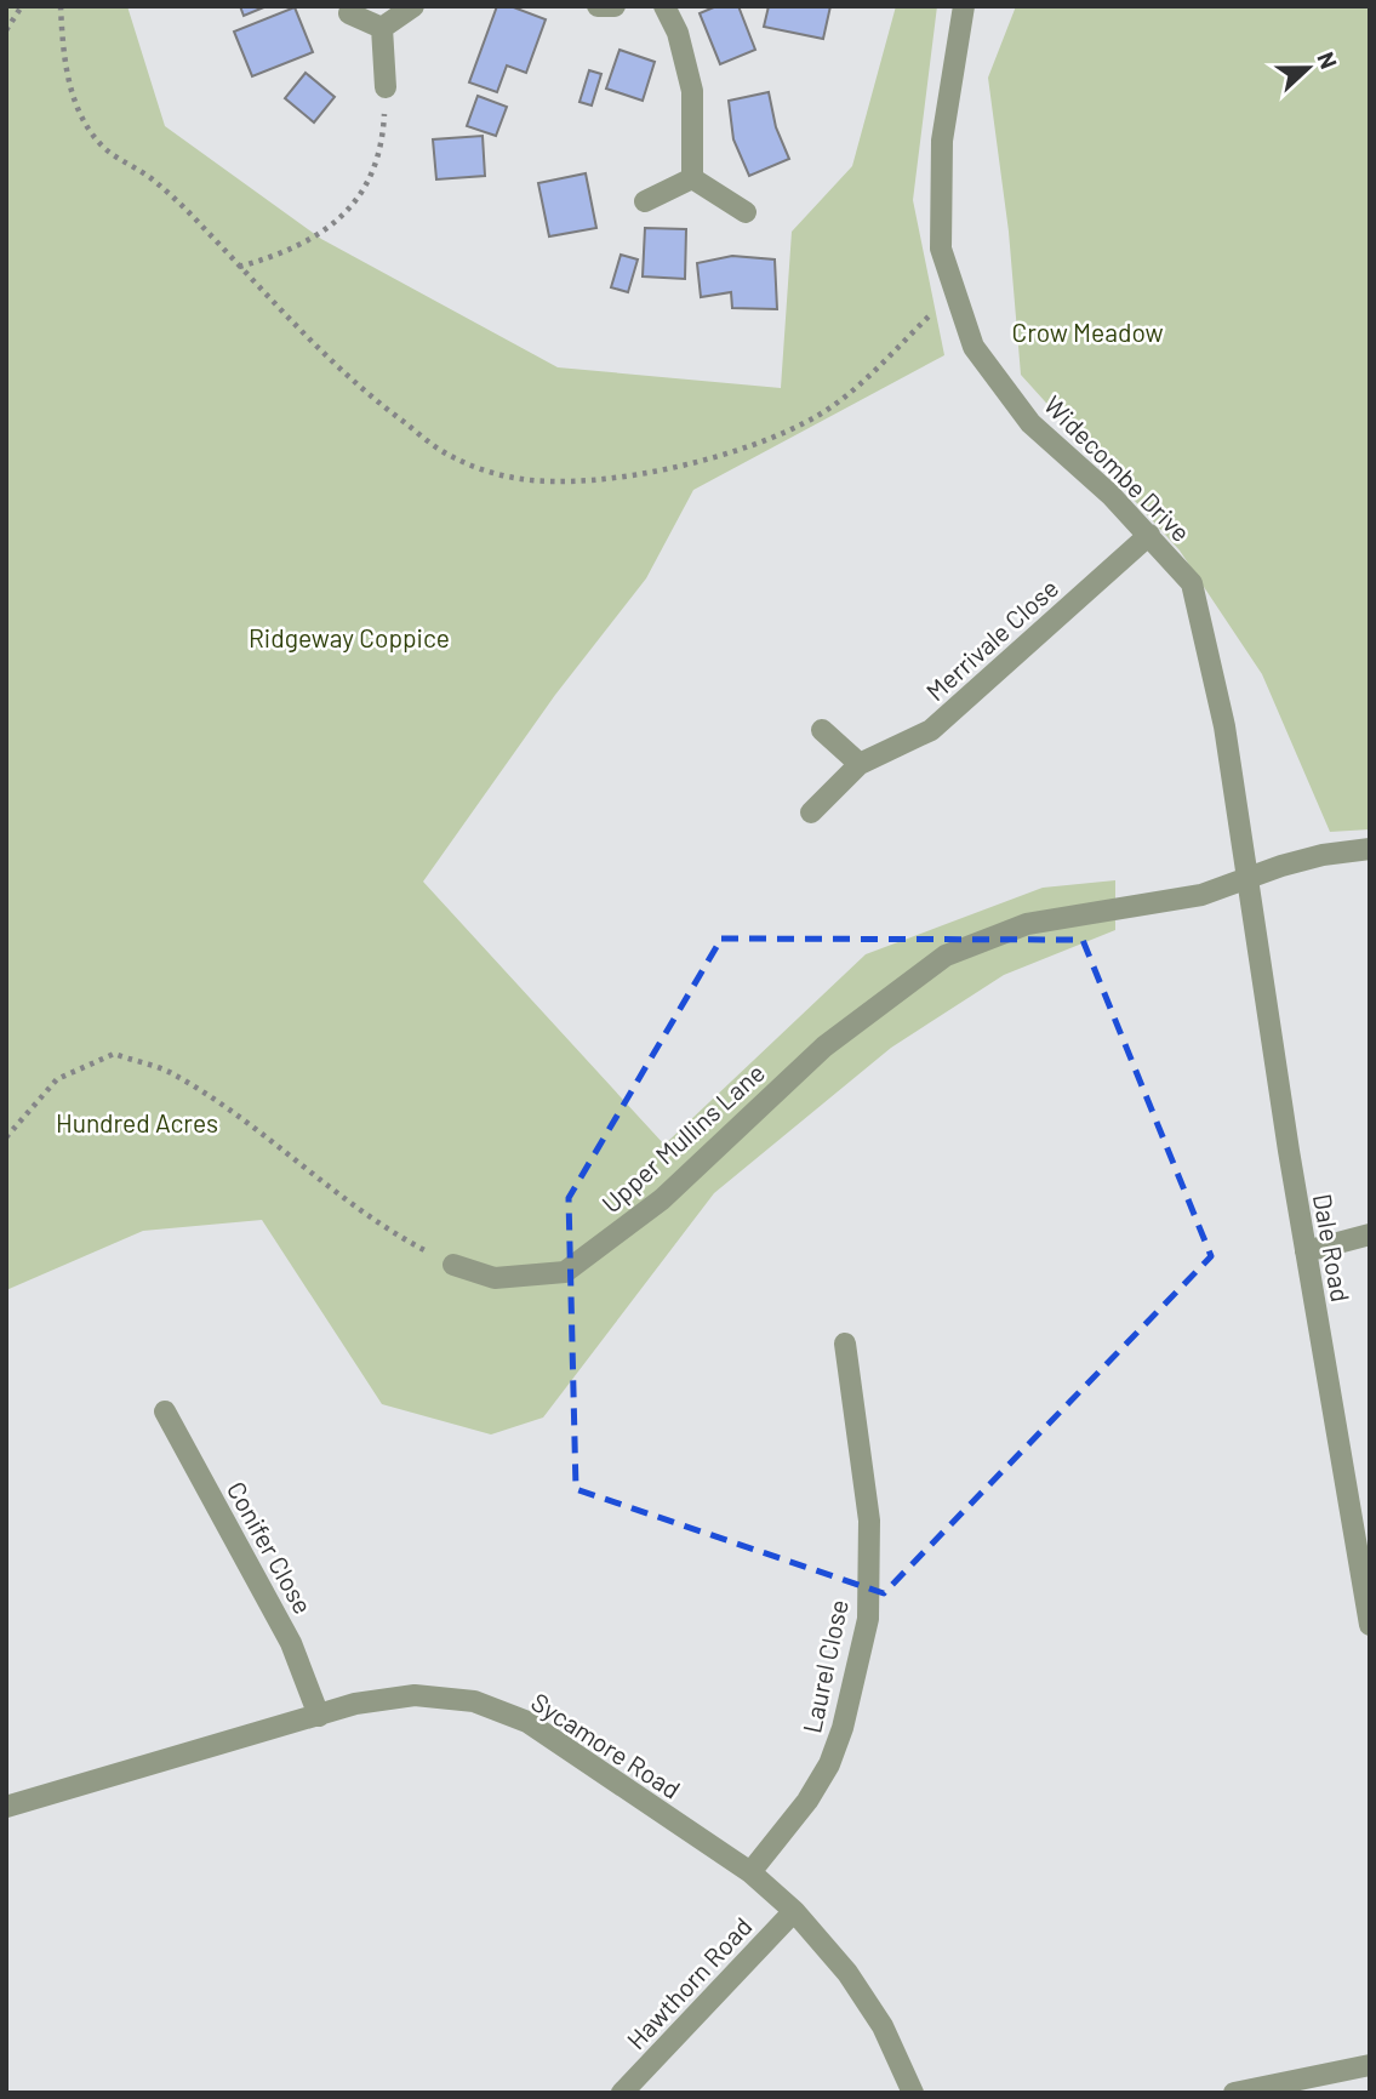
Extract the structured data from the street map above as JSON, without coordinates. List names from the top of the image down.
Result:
{
  "streets": {
    "street": [
      "Widecombe Drive",
      "Merrivale Close",
      "Upper Mullins Lane",
      "Dale Road",
      "Conifer Close",
      "Laurel Close",
      "Sycamore Road",
      "Hawthorn Road"
    ]
  },
  "crossings": [
    ["Widecombe Drive", "Merrivale Close"],
    ["Widecombe Drive", "Upper Mullins Lane"],
    ["Widecombe Drive", "Dale Road"],
    ["Upper Mullins Lane", "Dale Road"],
    ["Conifer Close", "Sycamore Road"],
    ["Laurel Close", "Sycamore Road"],
    ["Sycamore Road", "Hawthorn Road"]
  ],
  "parks": ["Crow Meadow", "Ridgeway Coppice", "Hundred Acres"],
  "north": "right"
}
